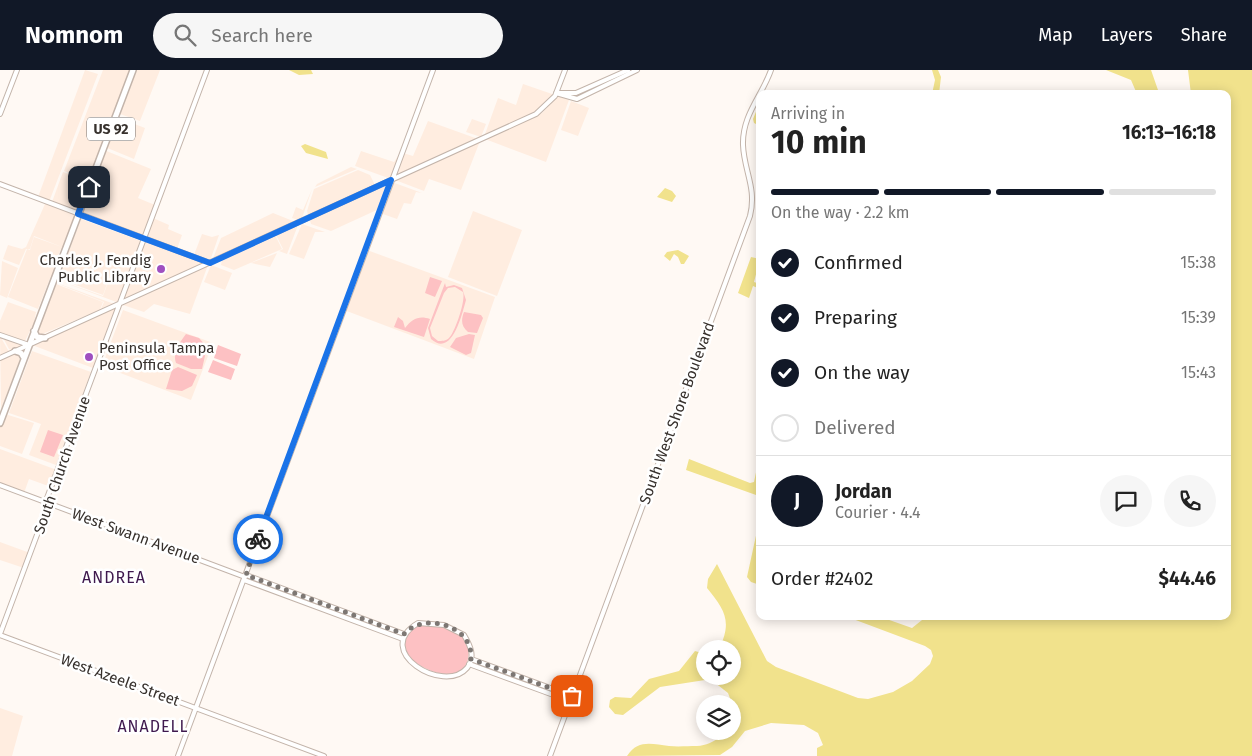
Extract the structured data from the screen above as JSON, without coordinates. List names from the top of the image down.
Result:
{
  "streets": {
    "main road": ["US 92"],
    "street": [
      "South West Shore Boulevard",
      "South Church Avenue",
      "West Swann Avenue",
      "West Azeele Street"
    ]
  },
  "crossings": [
    ["South Church Avenue", "West Swann Avenue"],
    ["South Church Avenue", "West Azeele Street"]
  ],
  "districts": ["ANDREA", "ANADELL"],
  "places": ["Charles J. Fendig Public Library", "Peninsula Tampa Post Office"],
  "page": {
    "header": "Nomnom",
    "search": "Search here",
    "nav": ["Map", "Layers", "Share"],
    "heading": ["10 min", "Arriving in", "16:13–16:18"],
    "panel": [
      "Jordan",
      "Courier · 4.4",
      "Order #2402",
      "$44.46"
    ],
    "bar": "On the way · 2.2 km",
    "list": [
      ["Confirmed", "15:38"],
      ["Preparing", "15:39"],
      ["On the way", "15:43"],
      "Delivered"
    ],
    "round": "J"
  }
}
